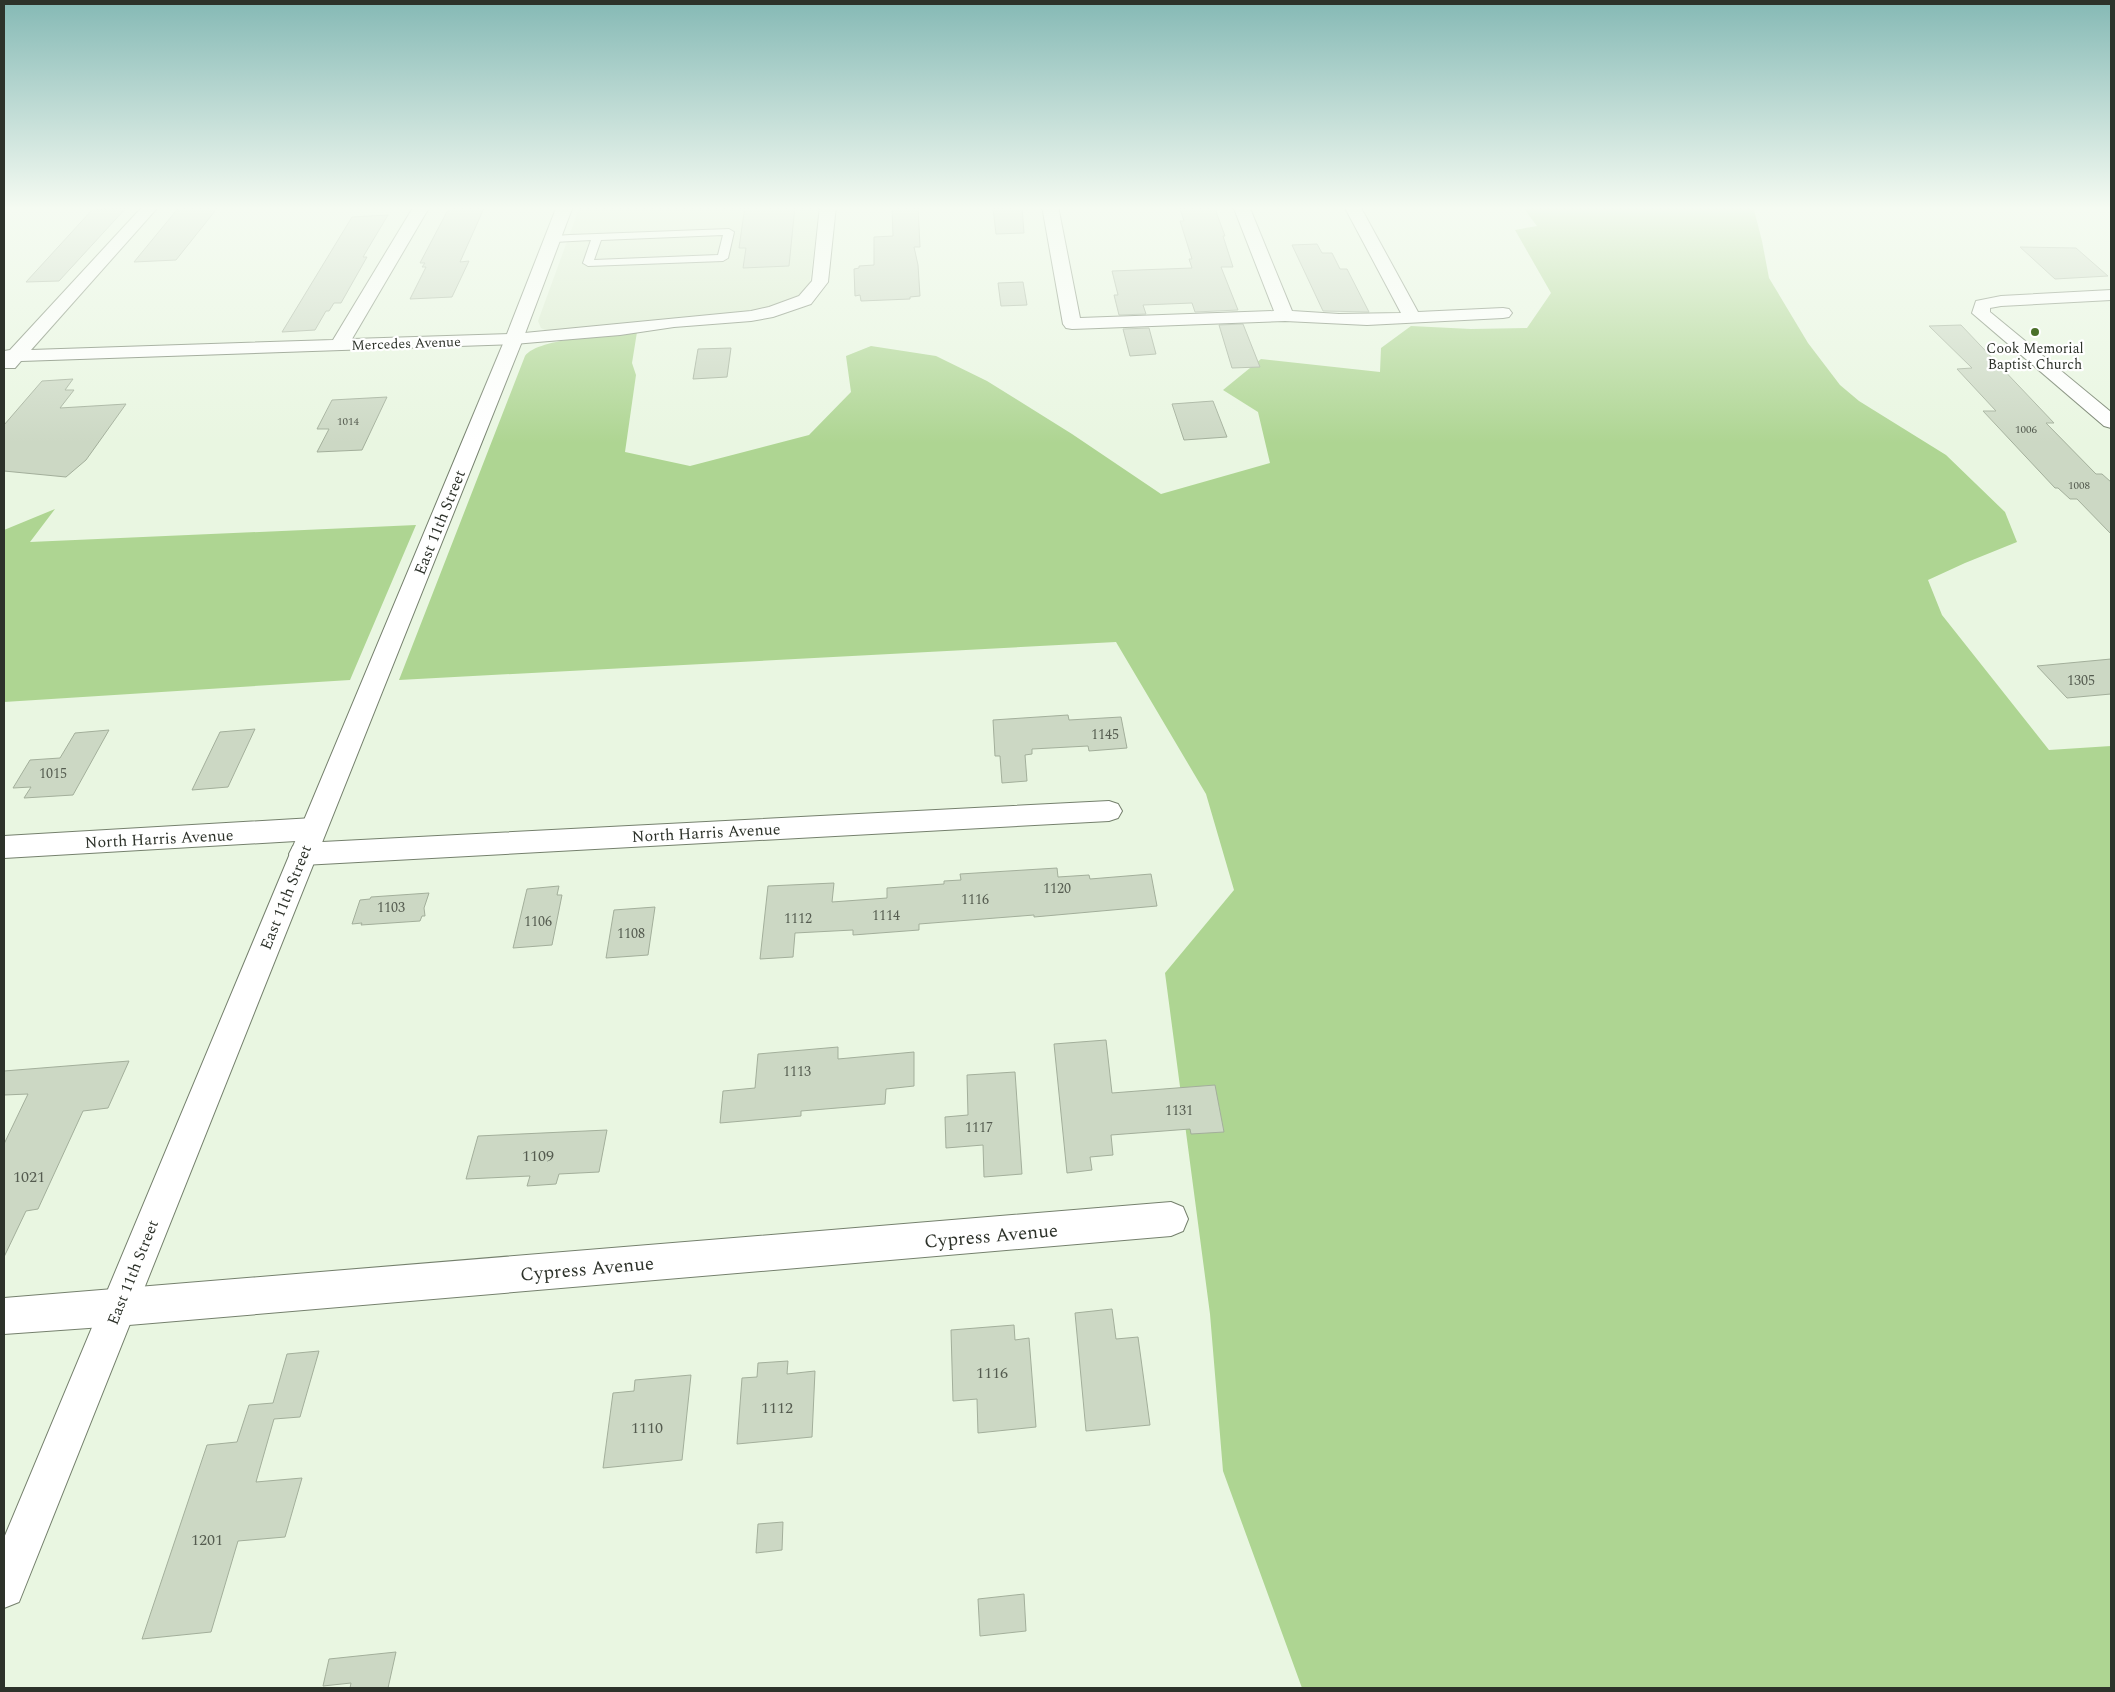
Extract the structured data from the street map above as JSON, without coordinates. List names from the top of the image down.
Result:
{
  "streets": {
    "street": [
      "Mercedes Avenue",
      "East 11th Street",
      "North Harris Avenue",
      "Cypress Avenue"
    ]
  },
  "crossings": [
    ["Mercedes Avenue", "East 11th Street"],
    ["East 11th Street", "North Harris Avenue"],
    ["East 11th Street", "Cypress Avenue"]
  ],
  "places": ["Cook Memorial Baptist Church"],
  "house_numbers": [
    "1014",
    "1006",
    "1008",
    "1305",
    "1145",
    "1015",
    "1120",
    "1116",
    "1103",
    "1114",
    "1112",
    "1106",
    "1108",
    "1113",
    "1131",
    "1117",
    "1109",
    "1021",
    "1116",
    "1112",
    "1110",
    "1201"
  ]
}
